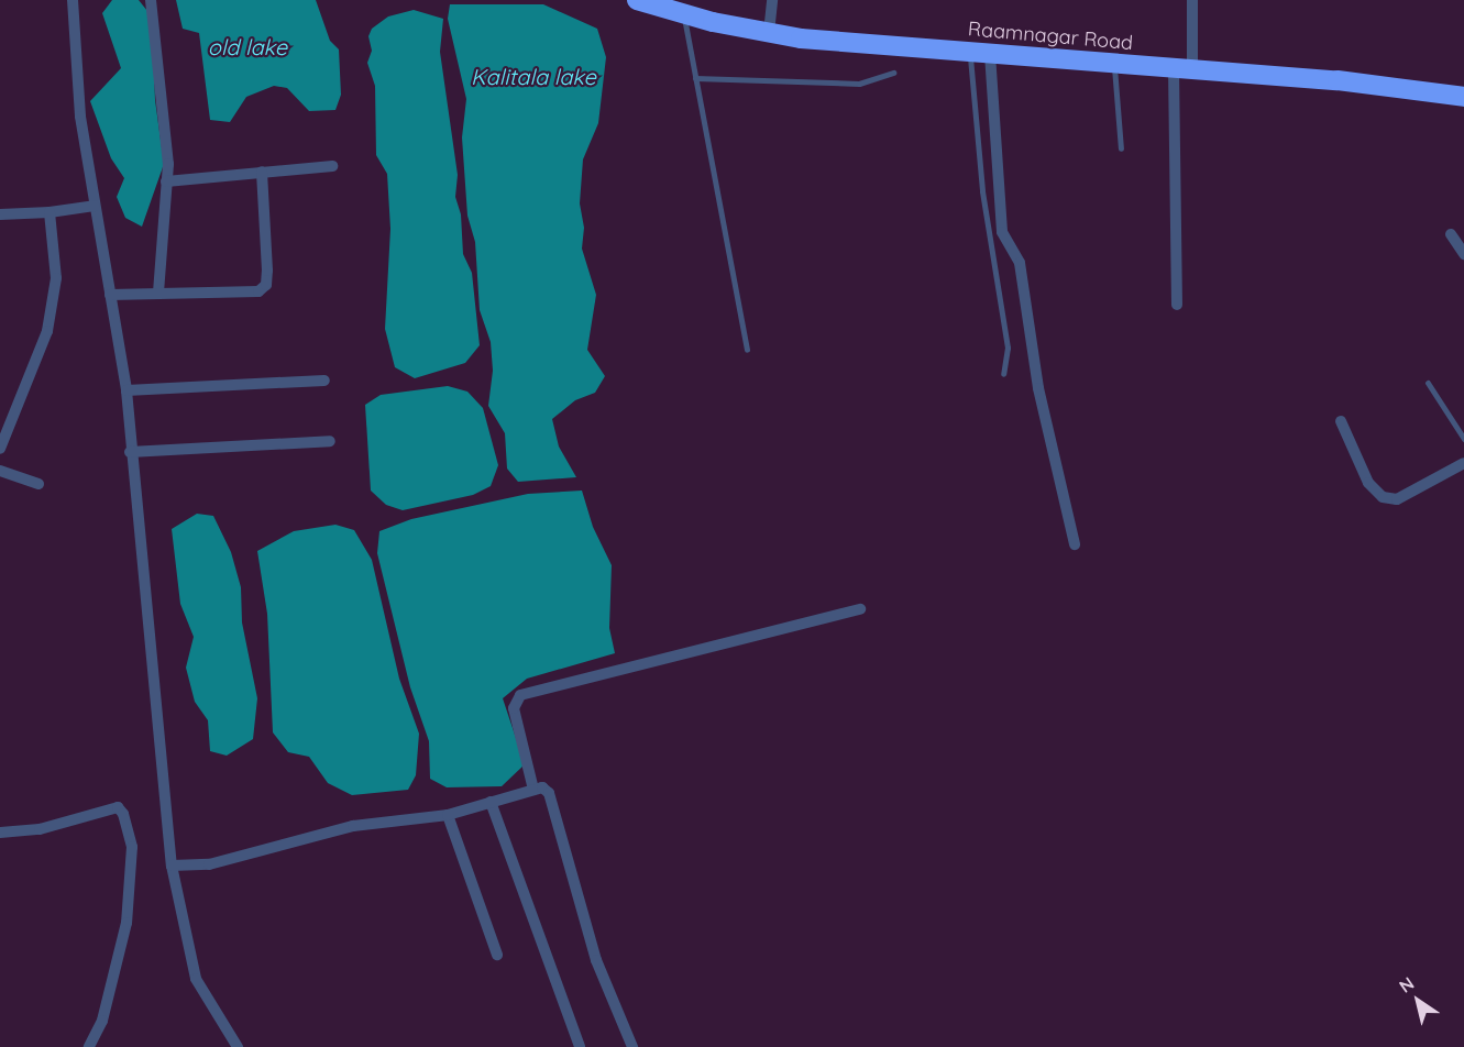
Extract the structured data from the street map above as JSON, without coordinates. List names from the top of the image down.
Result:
{
  "streets": {
    "highway": ["Raamnagar Road"]
  },
  "water": ["old lake", "Kalitala lake"],
  "north": "top left"
}
